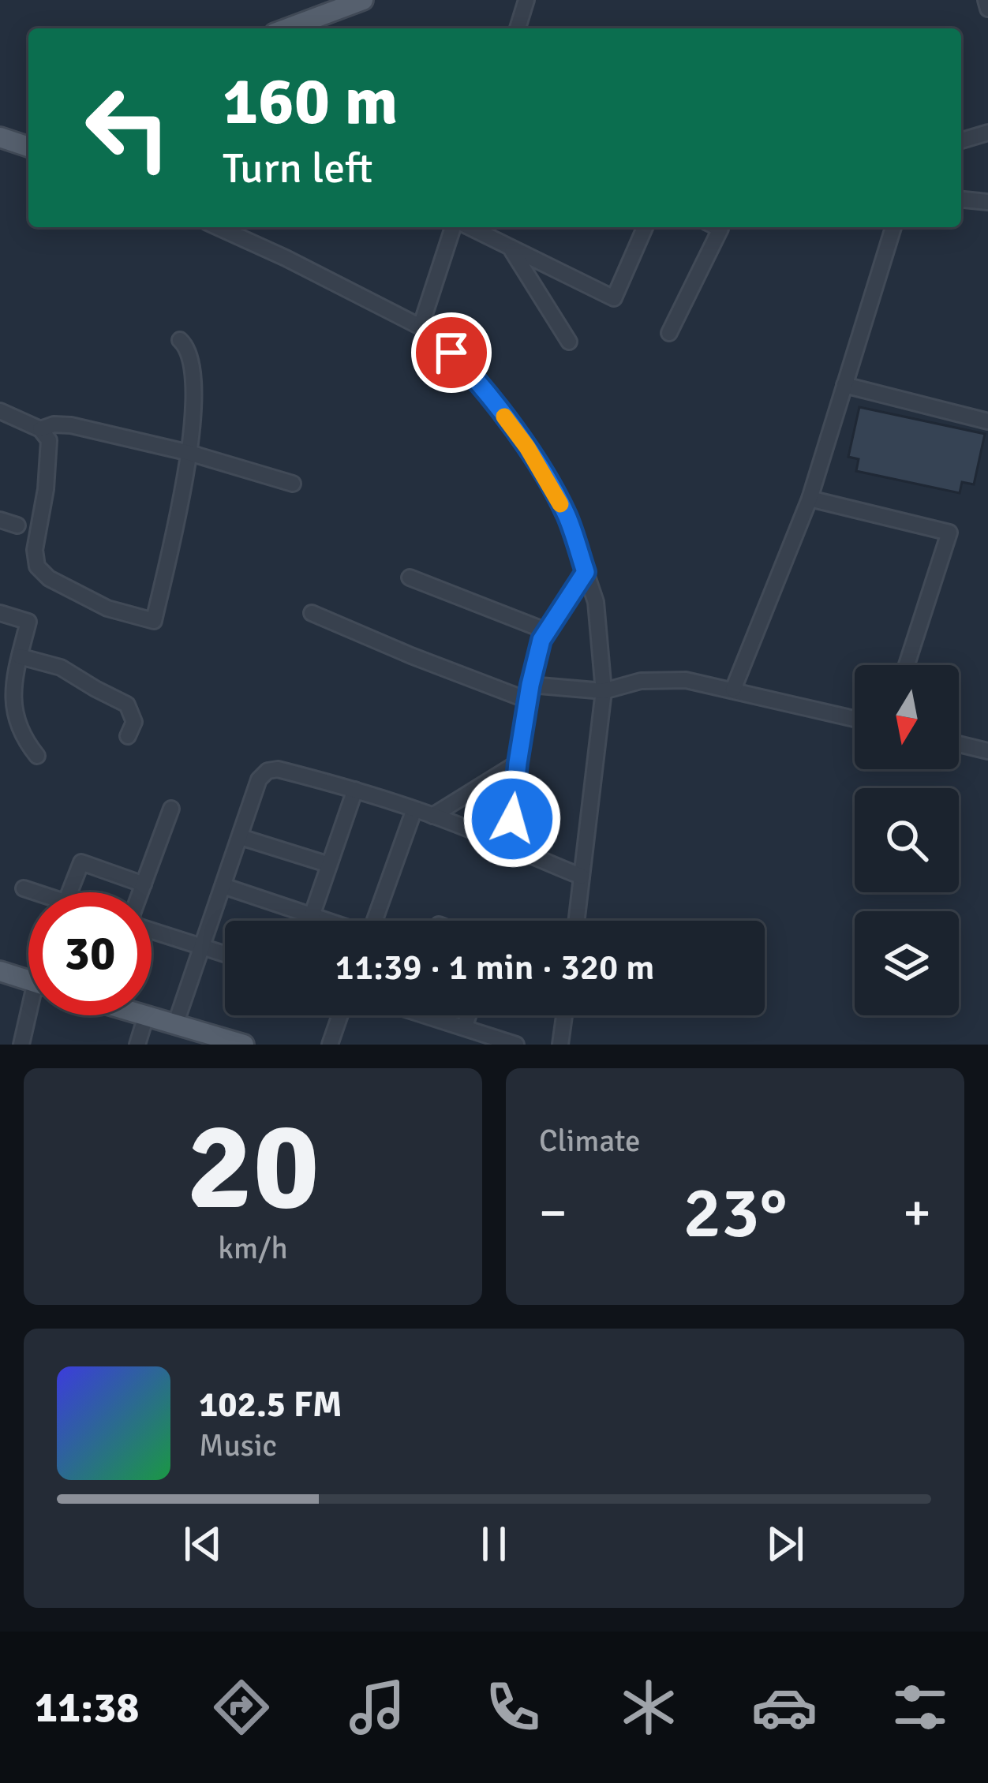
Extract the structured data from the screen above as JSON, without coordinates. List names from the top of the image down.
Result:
{
  "north": "bottom",
  "page": {
    "turn": ["160 m", "Turn left"],
    "limit": "30",
    "trip": "11:39 · 1 min · 320 m",
    "tile": [
      ["20", "km/h"],
      "Climate"
    ],
    "heat": ["−", "23°", "+"],
    "song": ["102.5 FM", "Music"],
    "tabs": "11:38"
  }
}
